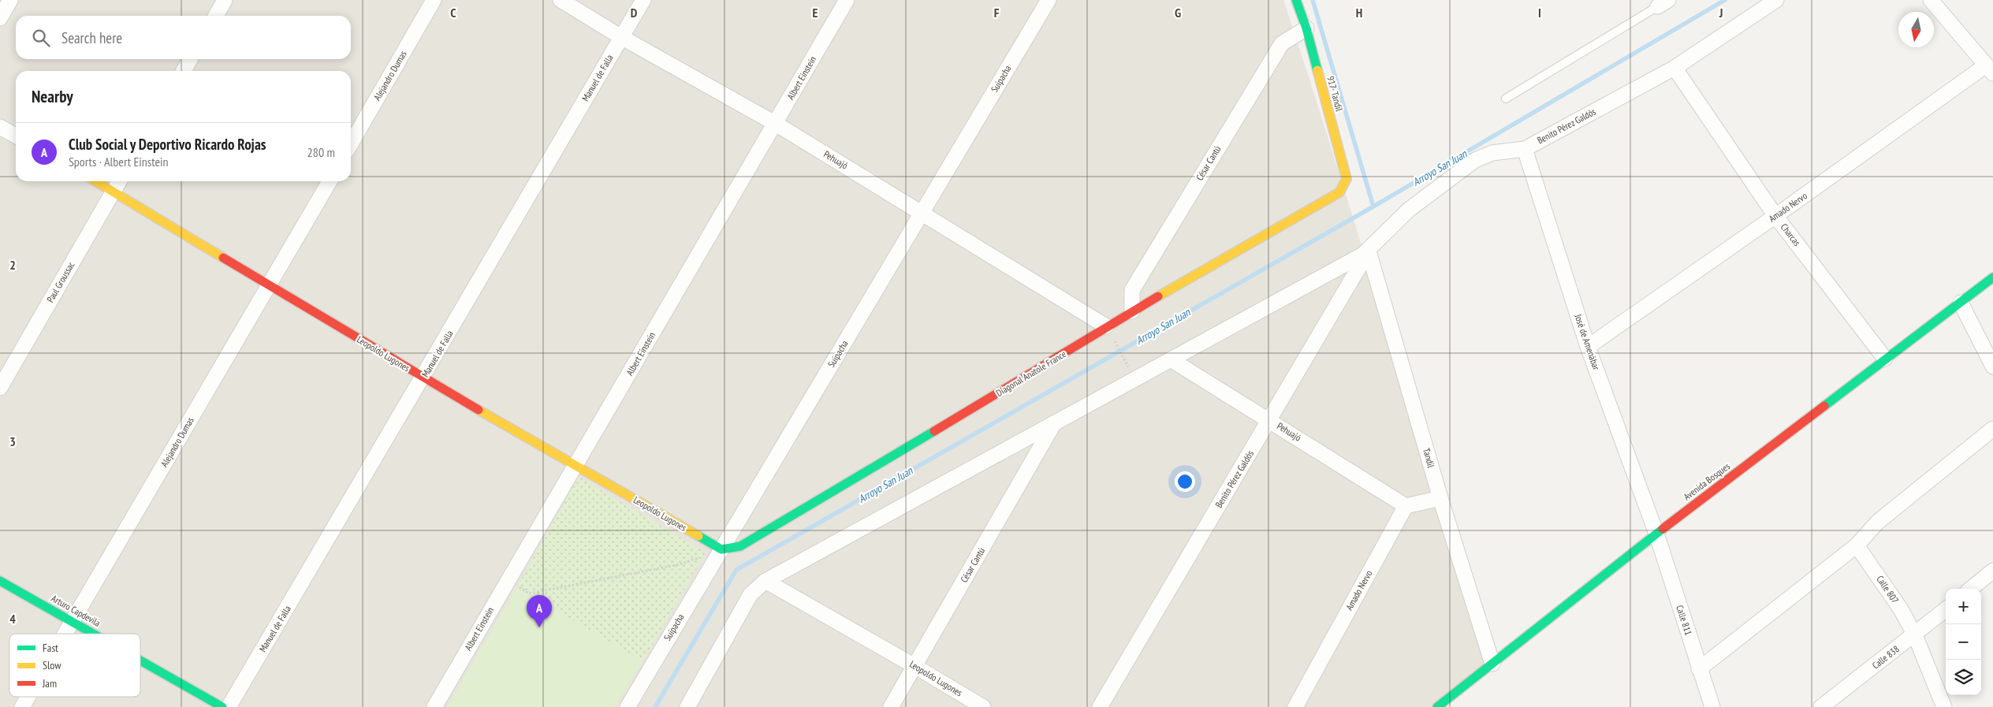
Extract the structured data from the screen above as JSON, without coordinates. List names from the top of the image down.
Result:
{
  "streets": {
    "street": [
      "Alejandro Dumas",
      "Manuel de Falla",
      "Albert Einstein",
      "Suipacha",
      "917- Tandil",
      "Benito Pérez Galdós",
      "Pehuajó",
      "César Cantú",
      "Amado Nervo",
      "Charcas",
      "Paul Groussac",
      "José de Amenábar",
      "Leopoldo Lugones",
      "Diagonal Anatole France",
      "Tandil",
      "Avenida Bosques",
      "Calle 807",
      "Arturo Capdevila",
      "Calle 811",
      "Calle 838"
    ]
  },
  "crossings": [
    ["Alejandro Dumas", "Leopoldo Lugones"],
    ["Alejandro Dumas", "Arturo Capdevila"],
    ["Manuel de Falla", "Pehuajó"],
    ["Manuel de Falla", "Leopoldo Lugones"],
    ["Albert Einstein", "Pehuajó"],
    ["Albert Einstein", "Leopoldo Lugones"],
    ["Suipacha", "Pehuajó"],
    ["Suipacha", "Leopoldo Lugones"],
    ["Suipacha", "Diagonal Anatole France"],
    ["917- Tandil", "César Cantú"],
    ["917- Tandil", "Diagonal Anatole France"],
    ["Benito Pérez Galdós", "Pehuajó"],
    ["Benito Pérez Galdós", "Charcas"],
    ["Benito Pérez Galdós", "José de Amenábar"],
    ["Benito Pérez Galdós", "Tandil"],
    ["Pehuajó", "Amado Nervo"],
    ["Pehuajó", "Diagonal Anatole France"],
    ["César Cantú", "Leopoldo Lugones"],
    ["César Cantú", "Diagonal Anatole France"],
    ["Amado Nervo", "Charcas"],
    ["Amado Nervo", "José de Amenábar"],
    ["Charcas", "Avenida Bosques"],
    ["Paul Groussac", "Leopoldo Lugones"],
    ["José de Amenábar", "Avenida Bosques"],
    ["José de Amenábar", "Calle 811"],
    ["Leopoldo Lugones", "Diagonal Anatole France"],
    ["Tandil", "Avenida Bosques"],
    ["Avenida Bosques", "Calle 811"],
    ["Calle 807", "Calle 838"]
  ],
  "water": ["Arroyo San Juan"],
  "legend": ["Fast", "Slow", "Jam"],
  "north": "bottom",
  "page": {
    "search": "Search here",
    "heading": "Nearby",
    "list": [
      {
        "mark": "A",
        "name": "Club Social y Deportivo Ricardo Rojas",
        "note": "Sports · Albert Einstein",
        "value": "280 m"
      }
    ],
    "map_buttons": ["+", "−"],
    "pins": "A"
  },
  "grid": {
    "columns": [
      "C",
      "D",
      "E",
      "F",
      "G",
      "H",
      "I",
      "J"
    ],
    "rows": ["2", "3", "4"]
  }
}
